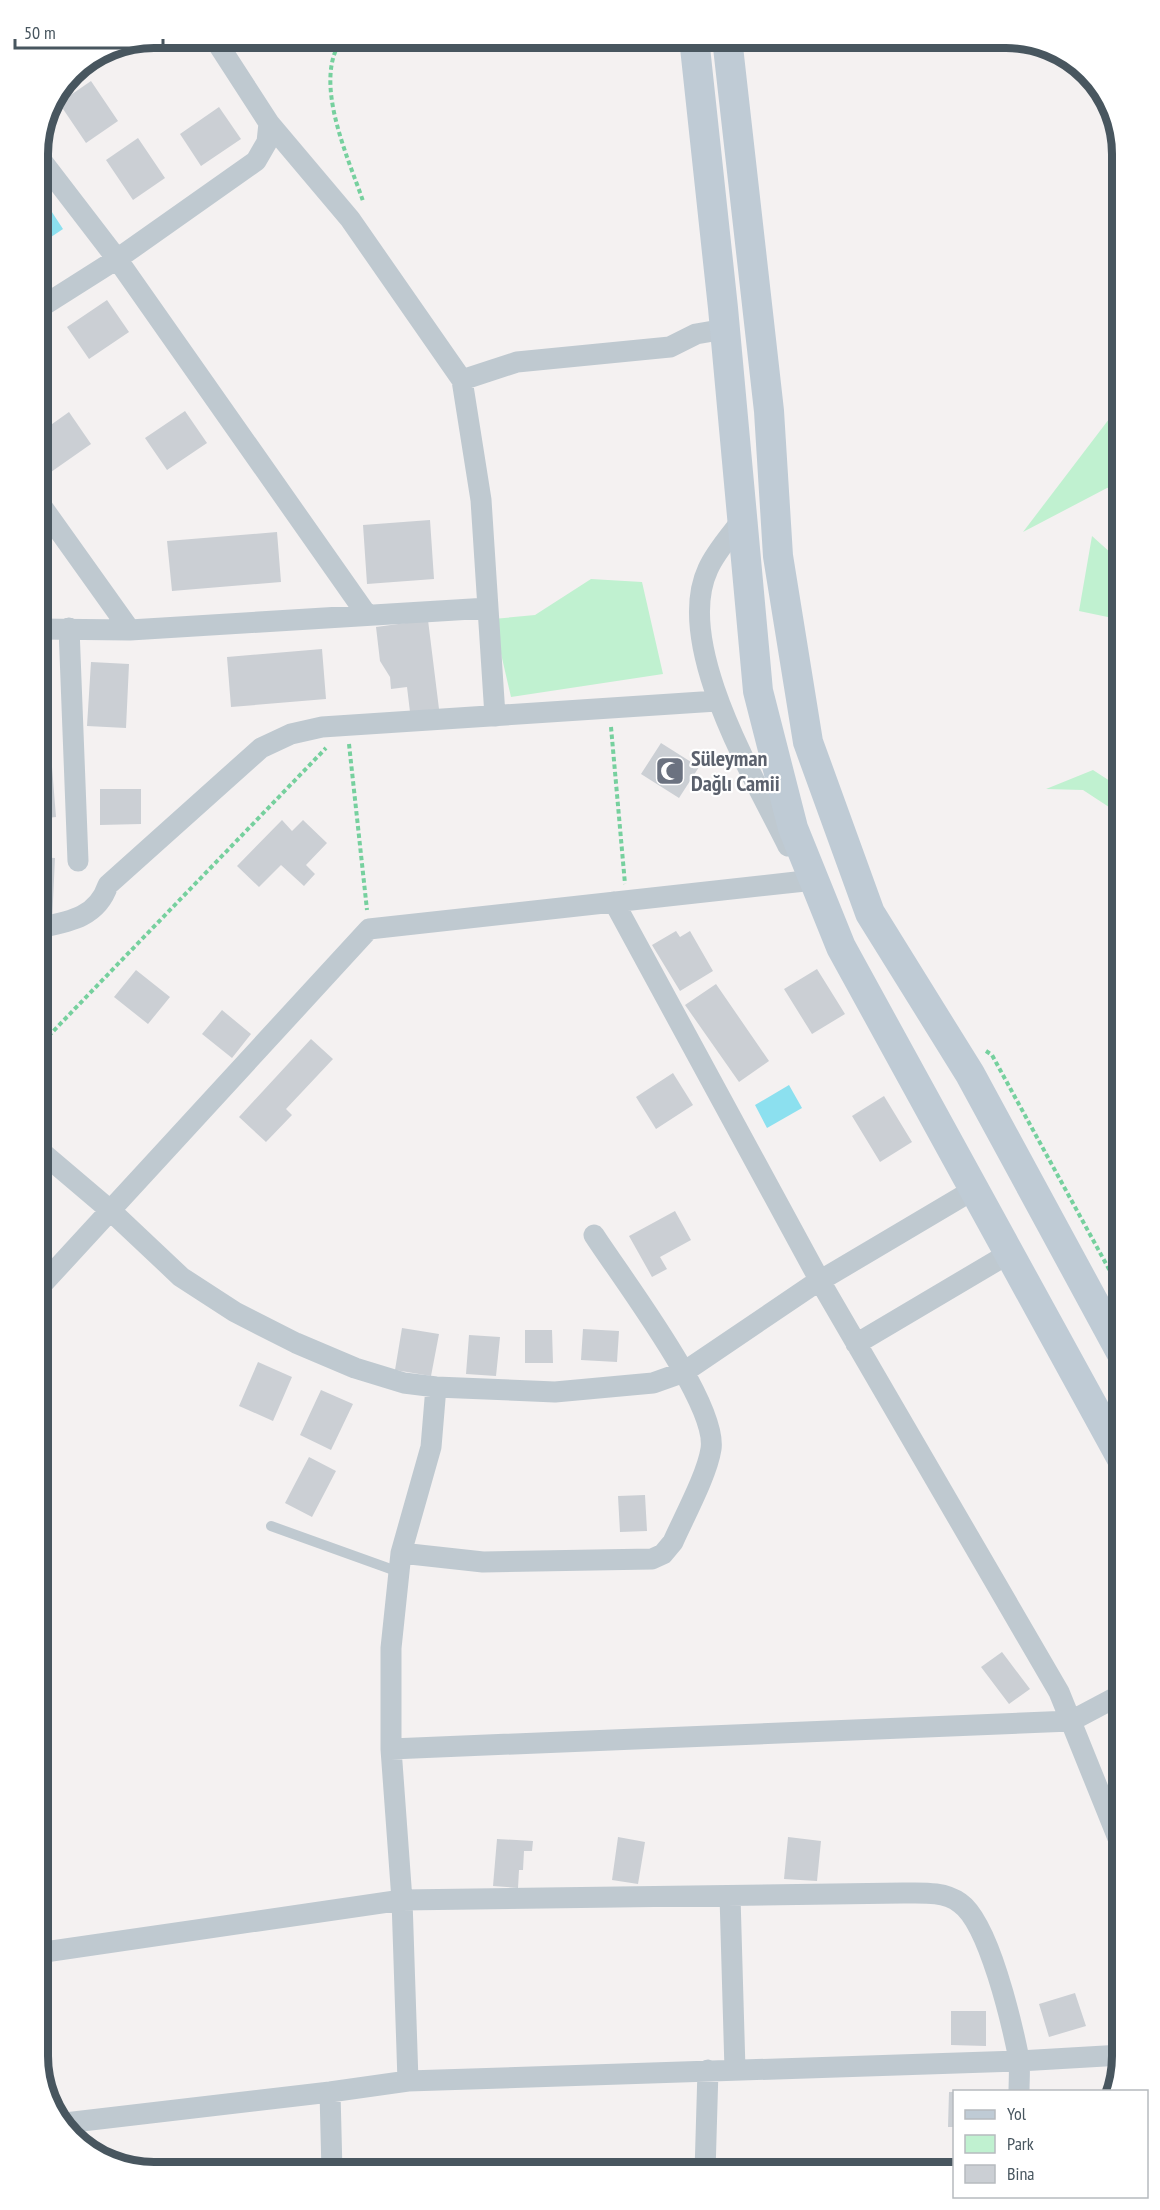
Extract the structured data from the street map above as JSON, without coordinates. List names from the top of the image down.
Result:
{
  "places": {
    "mosque": ["Süleyman Dağlı Camii"]
  },
  "legend": ["Yol", "Park", "Bina"],
  "scale_bar": "50 m"
}
